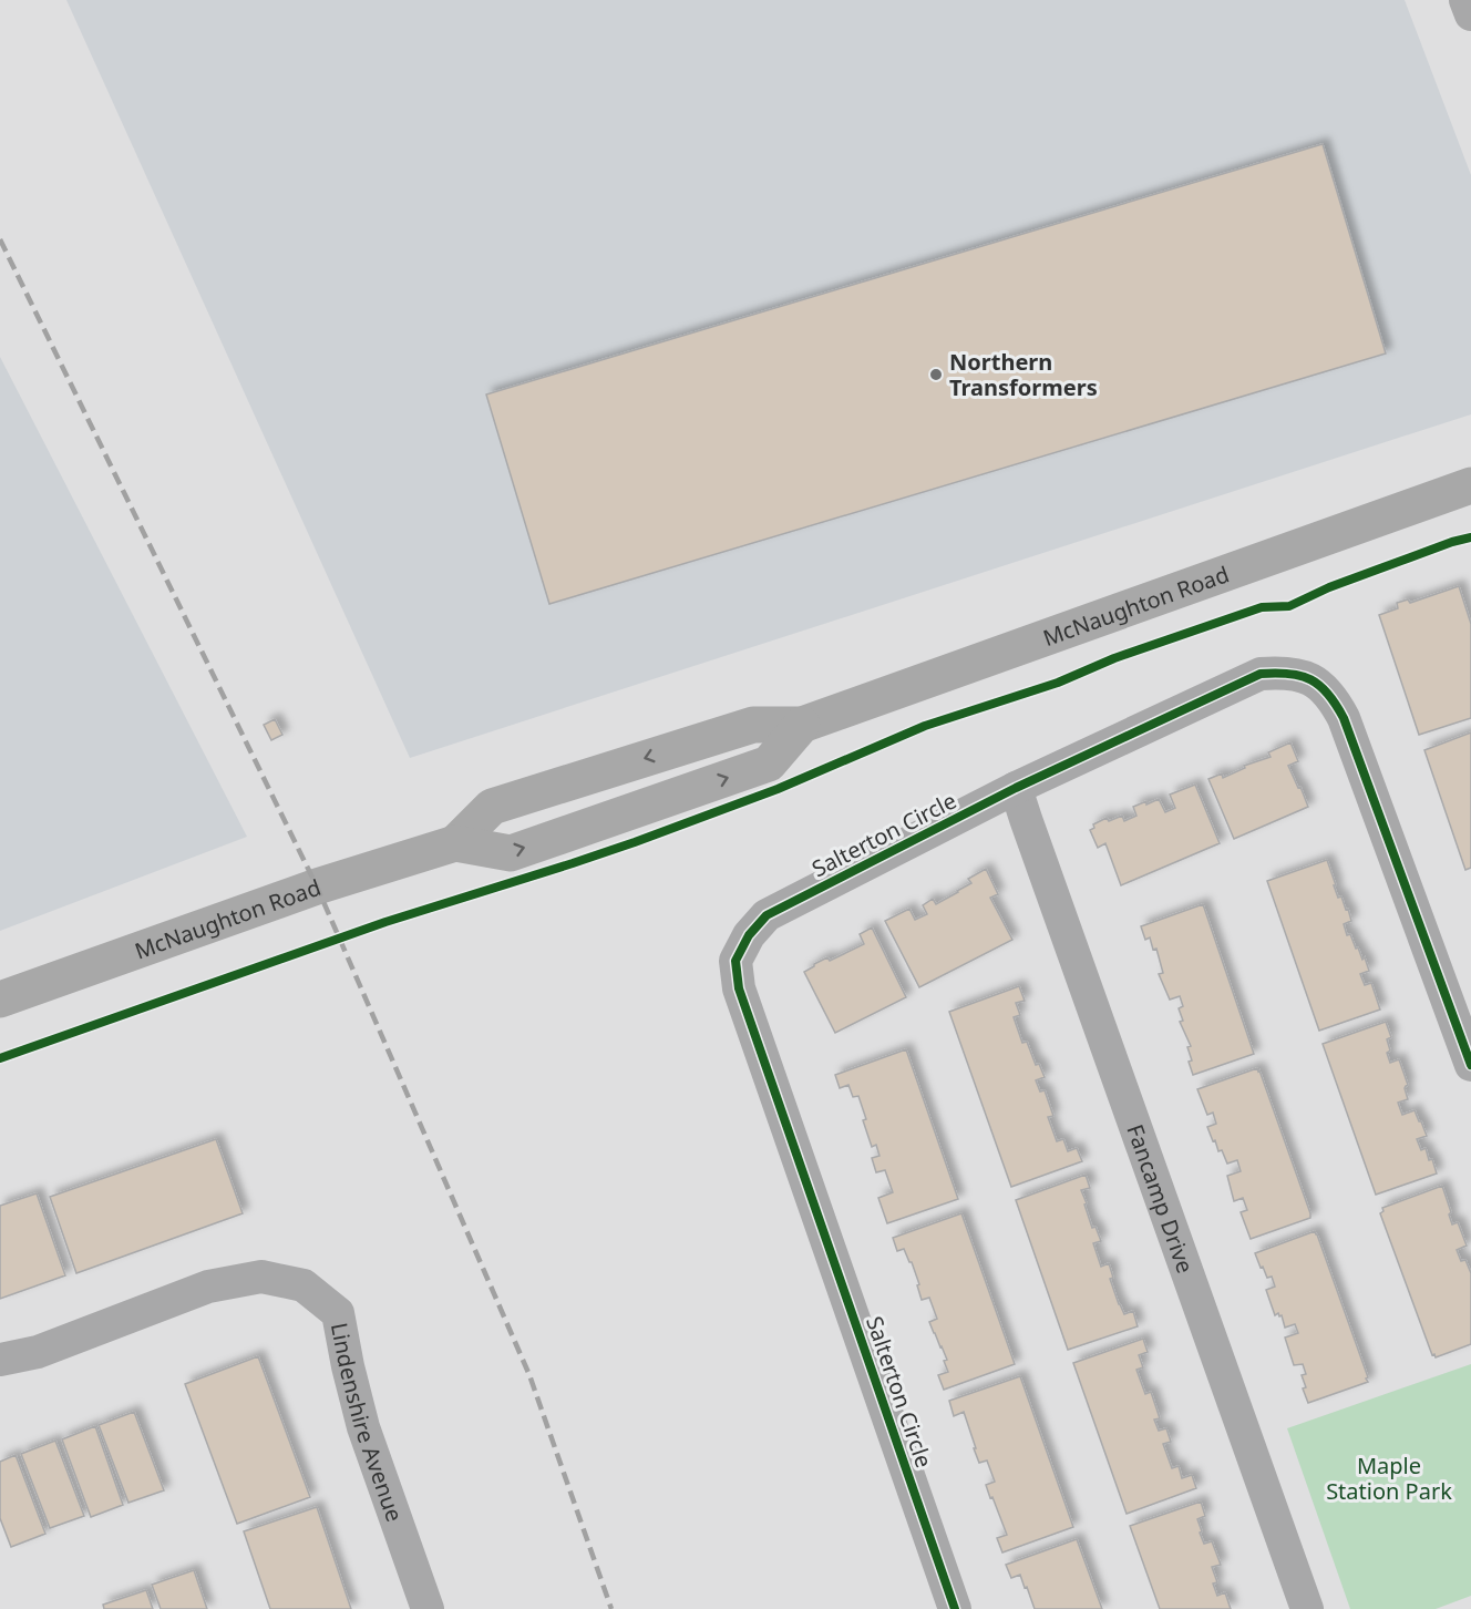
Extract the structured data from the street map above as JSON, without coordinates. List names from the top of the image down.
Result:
{
  "streets": {
    "street": [
      "McNaughton Road",
      "Salterton Circle",
      "Fancamp Drive",
      "Lindenshire Avenue"
    ]
  },
  "crossings": [
    ["Salterton Circle", "Fancamp Drive"]
  ],
  "parks": ["Maple Station Park"],
  "places": ["Northern Transformers"]
}
